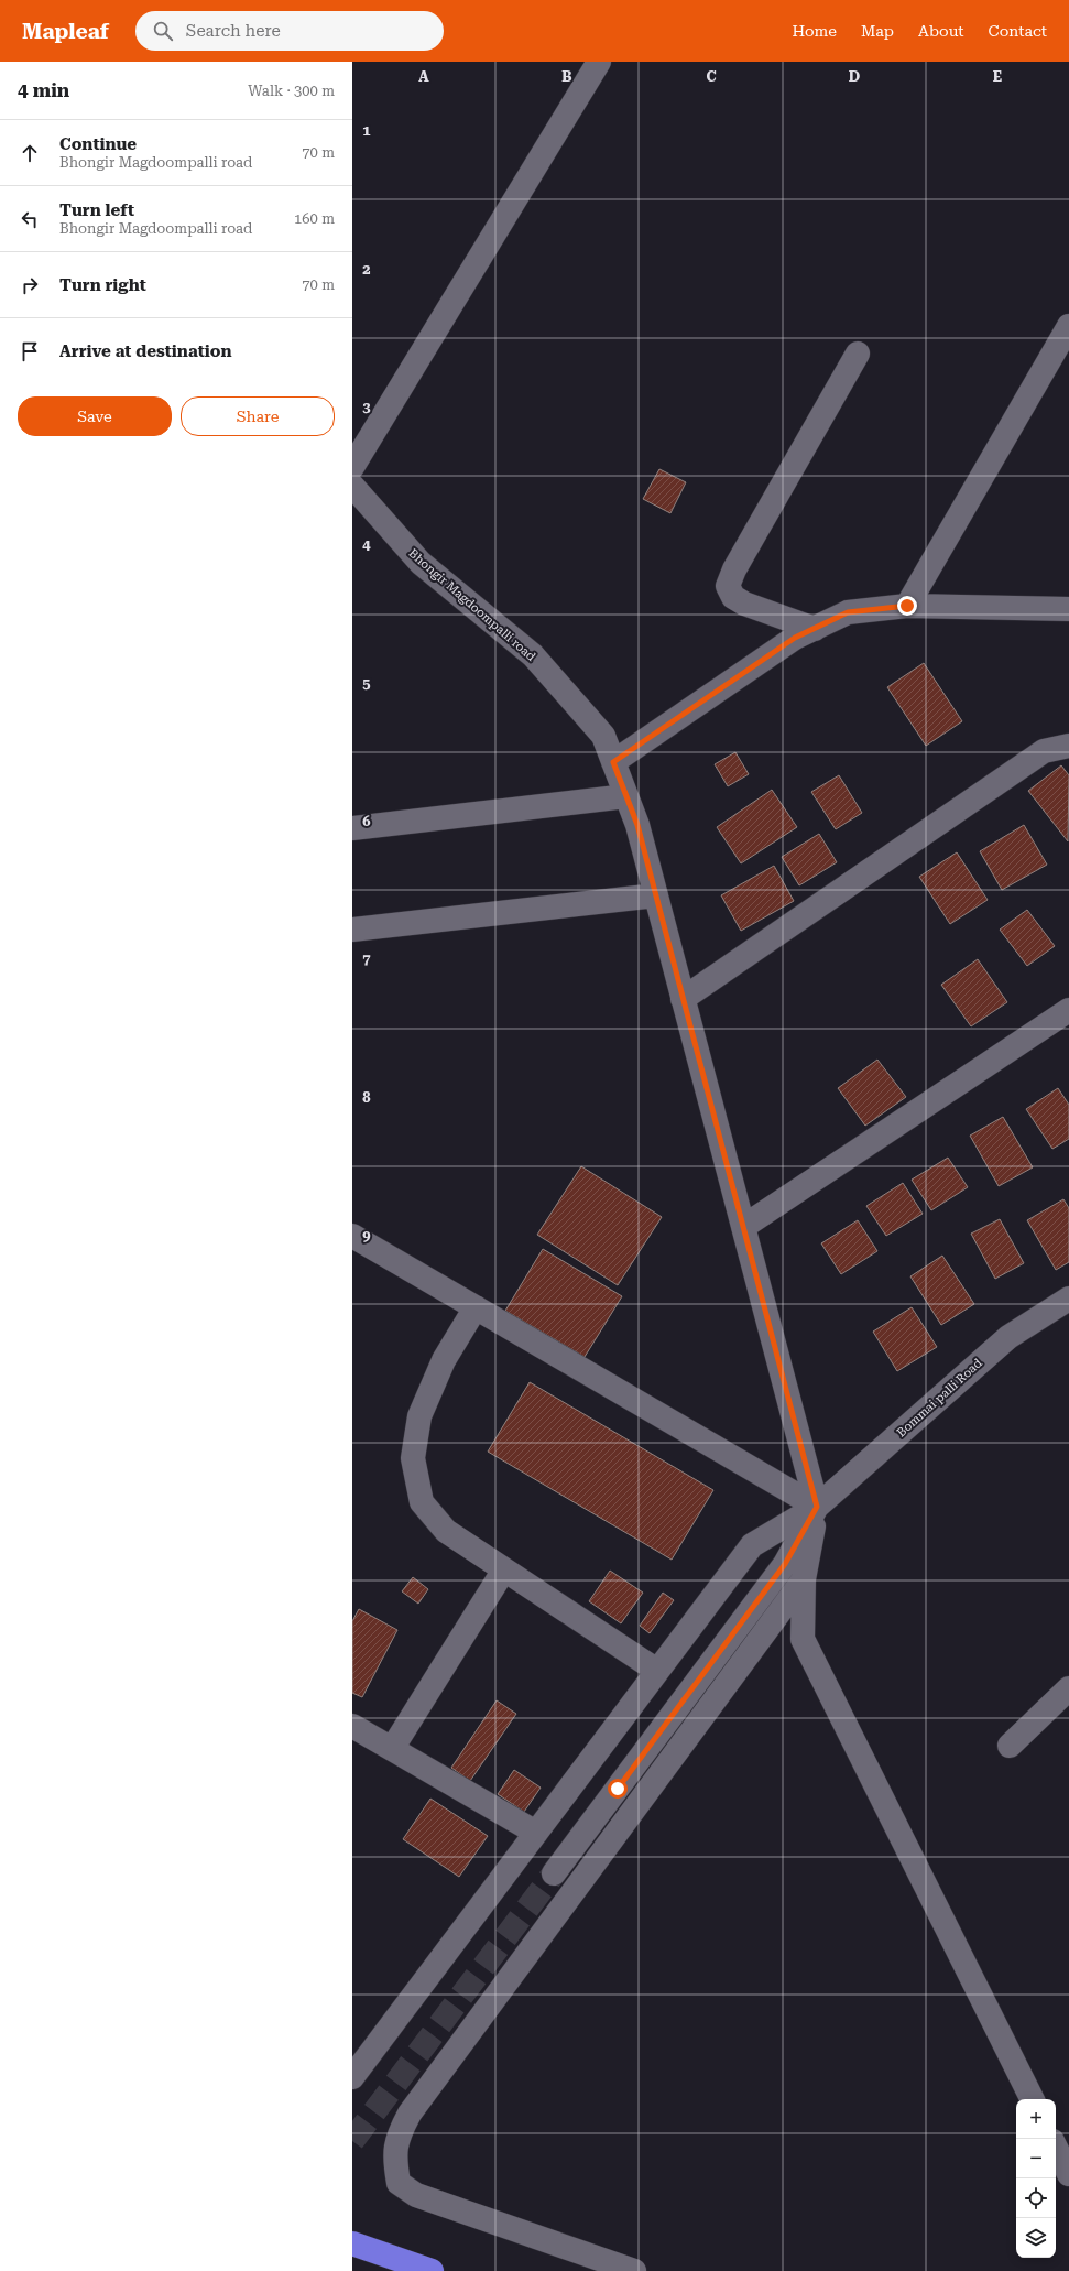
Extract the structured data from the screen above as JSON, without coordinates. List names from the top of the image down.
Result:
{
  "streets": {
    "street": ["Bhongir Magdoompalli road", "Bommai palli Road"]
  },
  "crossings": [
    ["Bhongir Magdoompalli road", "Bommai palli Road"]
  ],
  "page": {
    "header": "Mapleaf",
    "search": "Search here",
    "nav": [
      "Home",
      "Map",
      "About",
      "Contact"
    ],
    "heading": ["4 min", "Walk · 300 m"],
    "list": [
      ["Continue", "Bhongir Magdoompalli road", "70 m"],
      ["Turn left", "Bhongir Magdoompalli road", "160 m"],
      ["Turn right", "70 m"],
      "Arrive at destination"
    ],
    "buttons": ["Save", "Share"],
    "map_buttons": ["+", "−"]
  },
  "grid": {
    "columns": [
      "A",
      "B",
      "C",
      "D",
      "E"
    ],
    "rows": [
      "1",
      "2",
      "3",
      "4",
      "5",
      "6",
      "7",
      "8",
      "9"
    ]
  }
}
